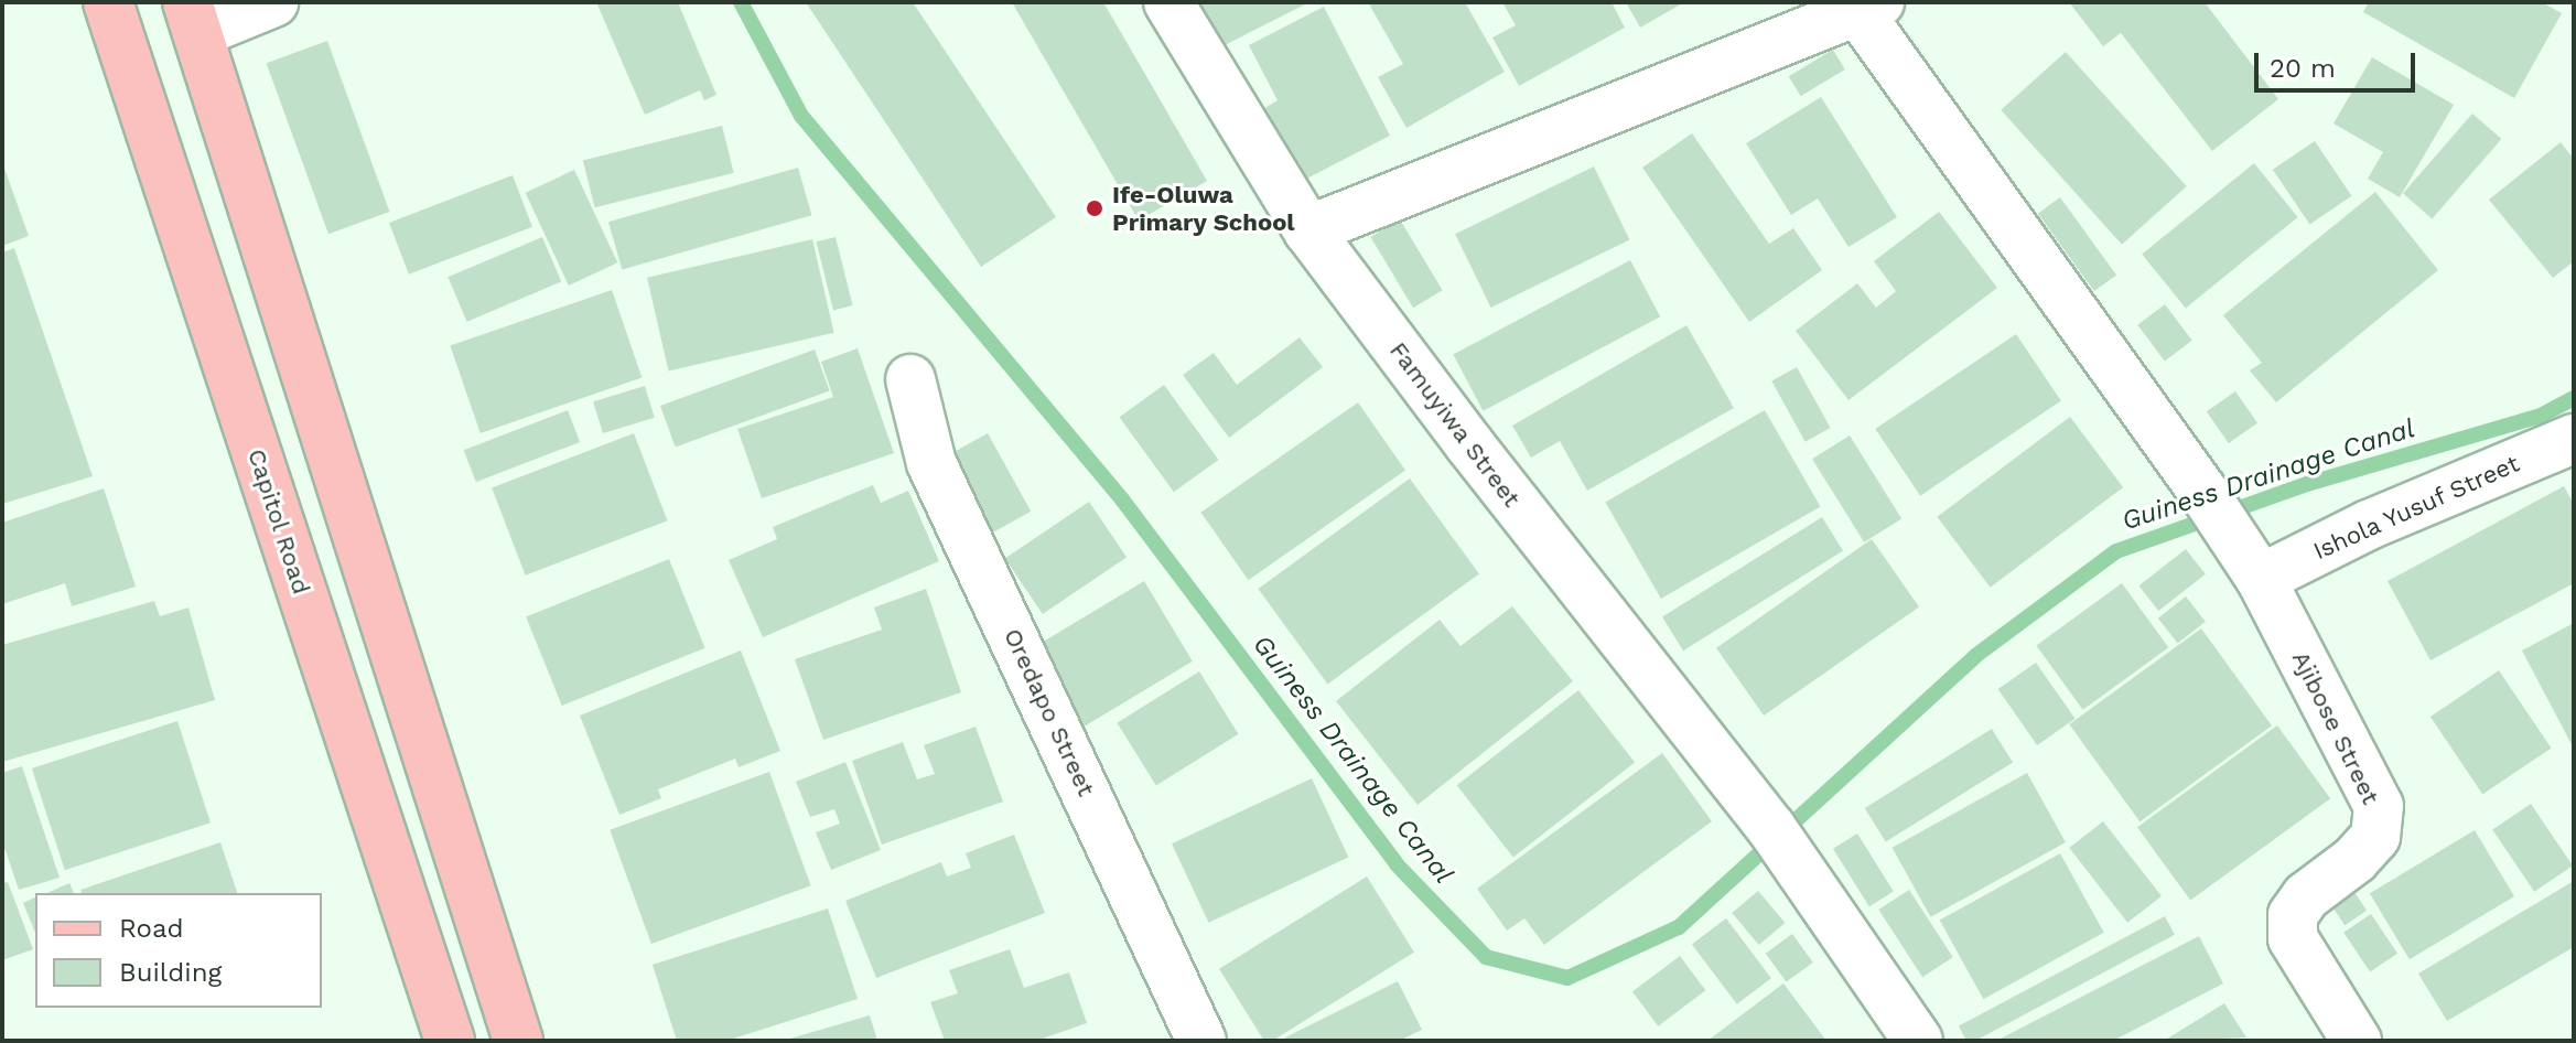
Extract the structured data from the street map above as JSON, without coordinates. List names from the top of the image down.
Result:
{
  "streets": {
    "main road": ["Capitol Road"],
    "street": [
      "Famuyiwa Street",
      "Ishola Yusuf Street",
      "Oredapo Street",
      "Ajibose Street"
    ]
  },
  "crossings": [
    ["Ishola Yusuf Street", "Ajibose Street"]
  ],
  "water": ["Guiness Drainage Canal"],
  "places": ["Ife-Oluwa Primary School"],
  "legend": ["Road", "Building"],
  "scale_bar": "20 m"
}
